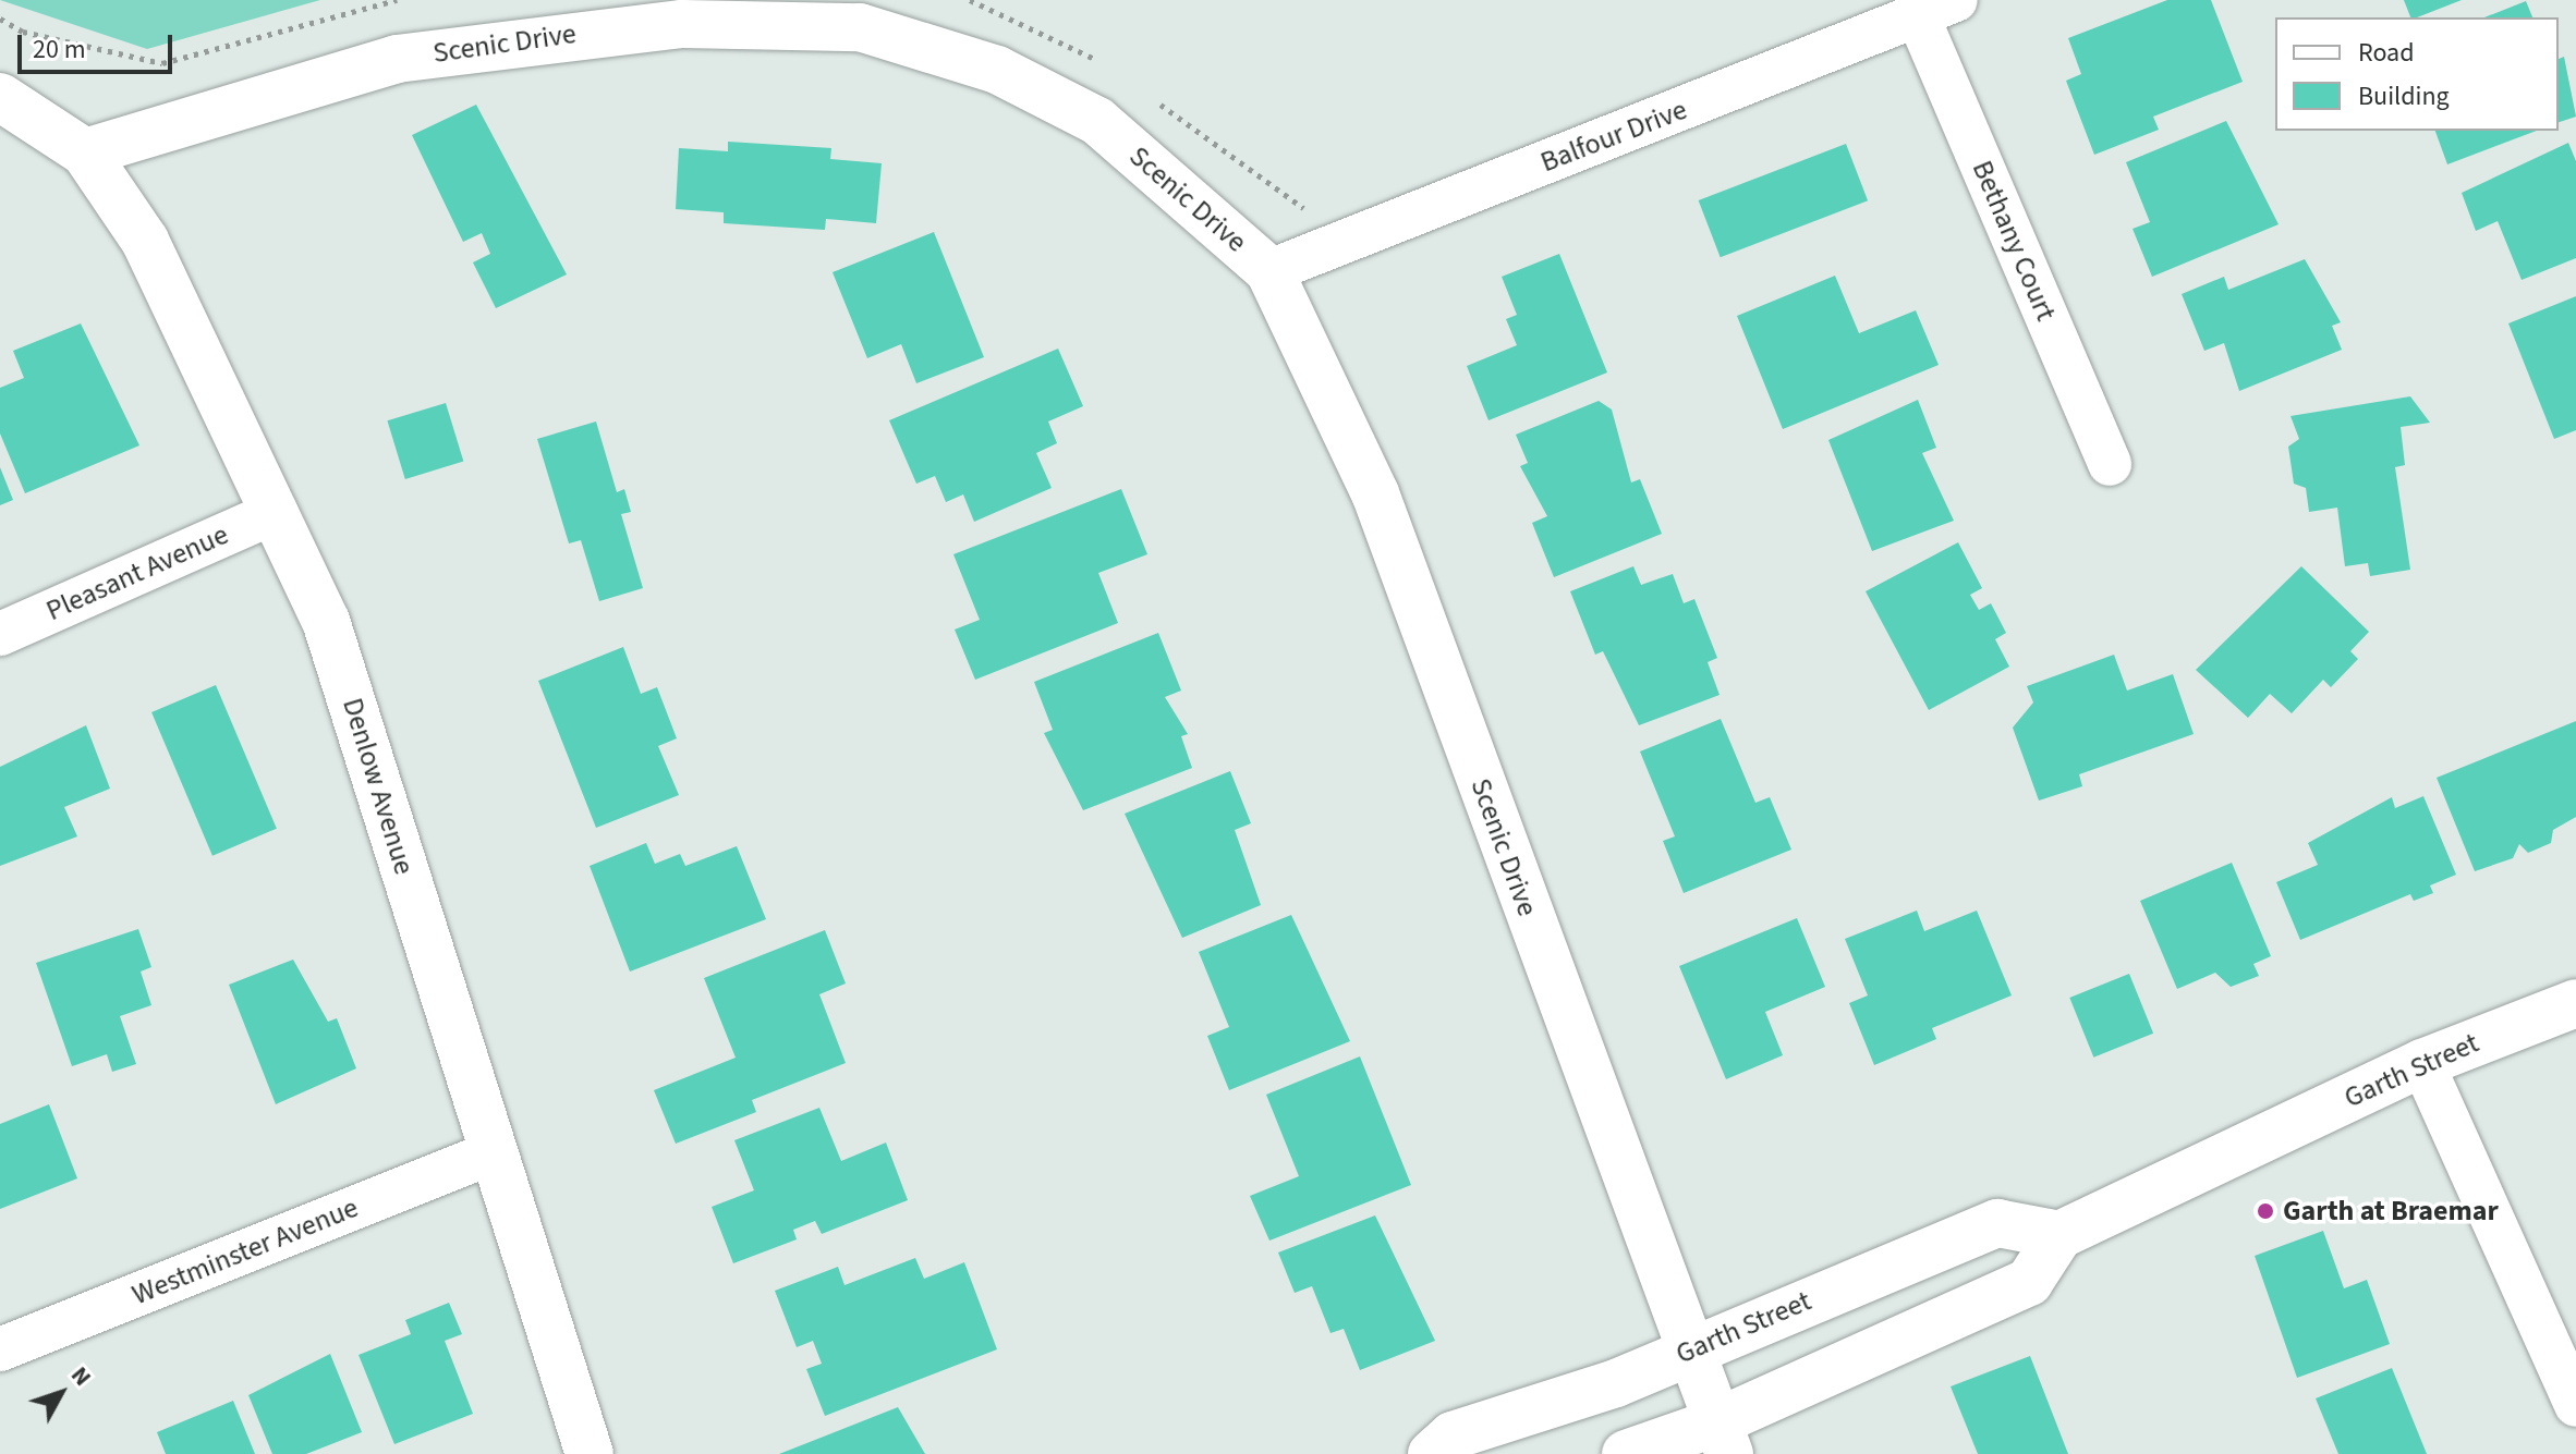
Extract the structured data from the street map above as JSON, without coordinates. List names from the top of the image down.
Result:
{
  "streets": {
    "street": [
      "Scenic Drive",
      "Balfour Drive",
      "Bethany Court",
      "Pleasant Avenue",
      "Denlow Avenue",
      "Garth Street",
      "Westminster Avenue"
    ]
  },
  "crossings": [
    ["Scenic Drive", "Balfour Drive"],
    ["Scenic Drive", "Denlow Avenue"],
    ["Scenic Drive", "Garth Street"],
    ["Balfour Drive", "Bethany Court"],
    ["Pleasant Avenue", "Denlow Avenue"],
    ["Denlow Avenue", "Westminster Avenue"]
  ],
  "places": ["Garth at Braemar"],
  "legend": ["Road", "Building"],
  "scale_bar": "20 m",
  "north": "top right"
}
